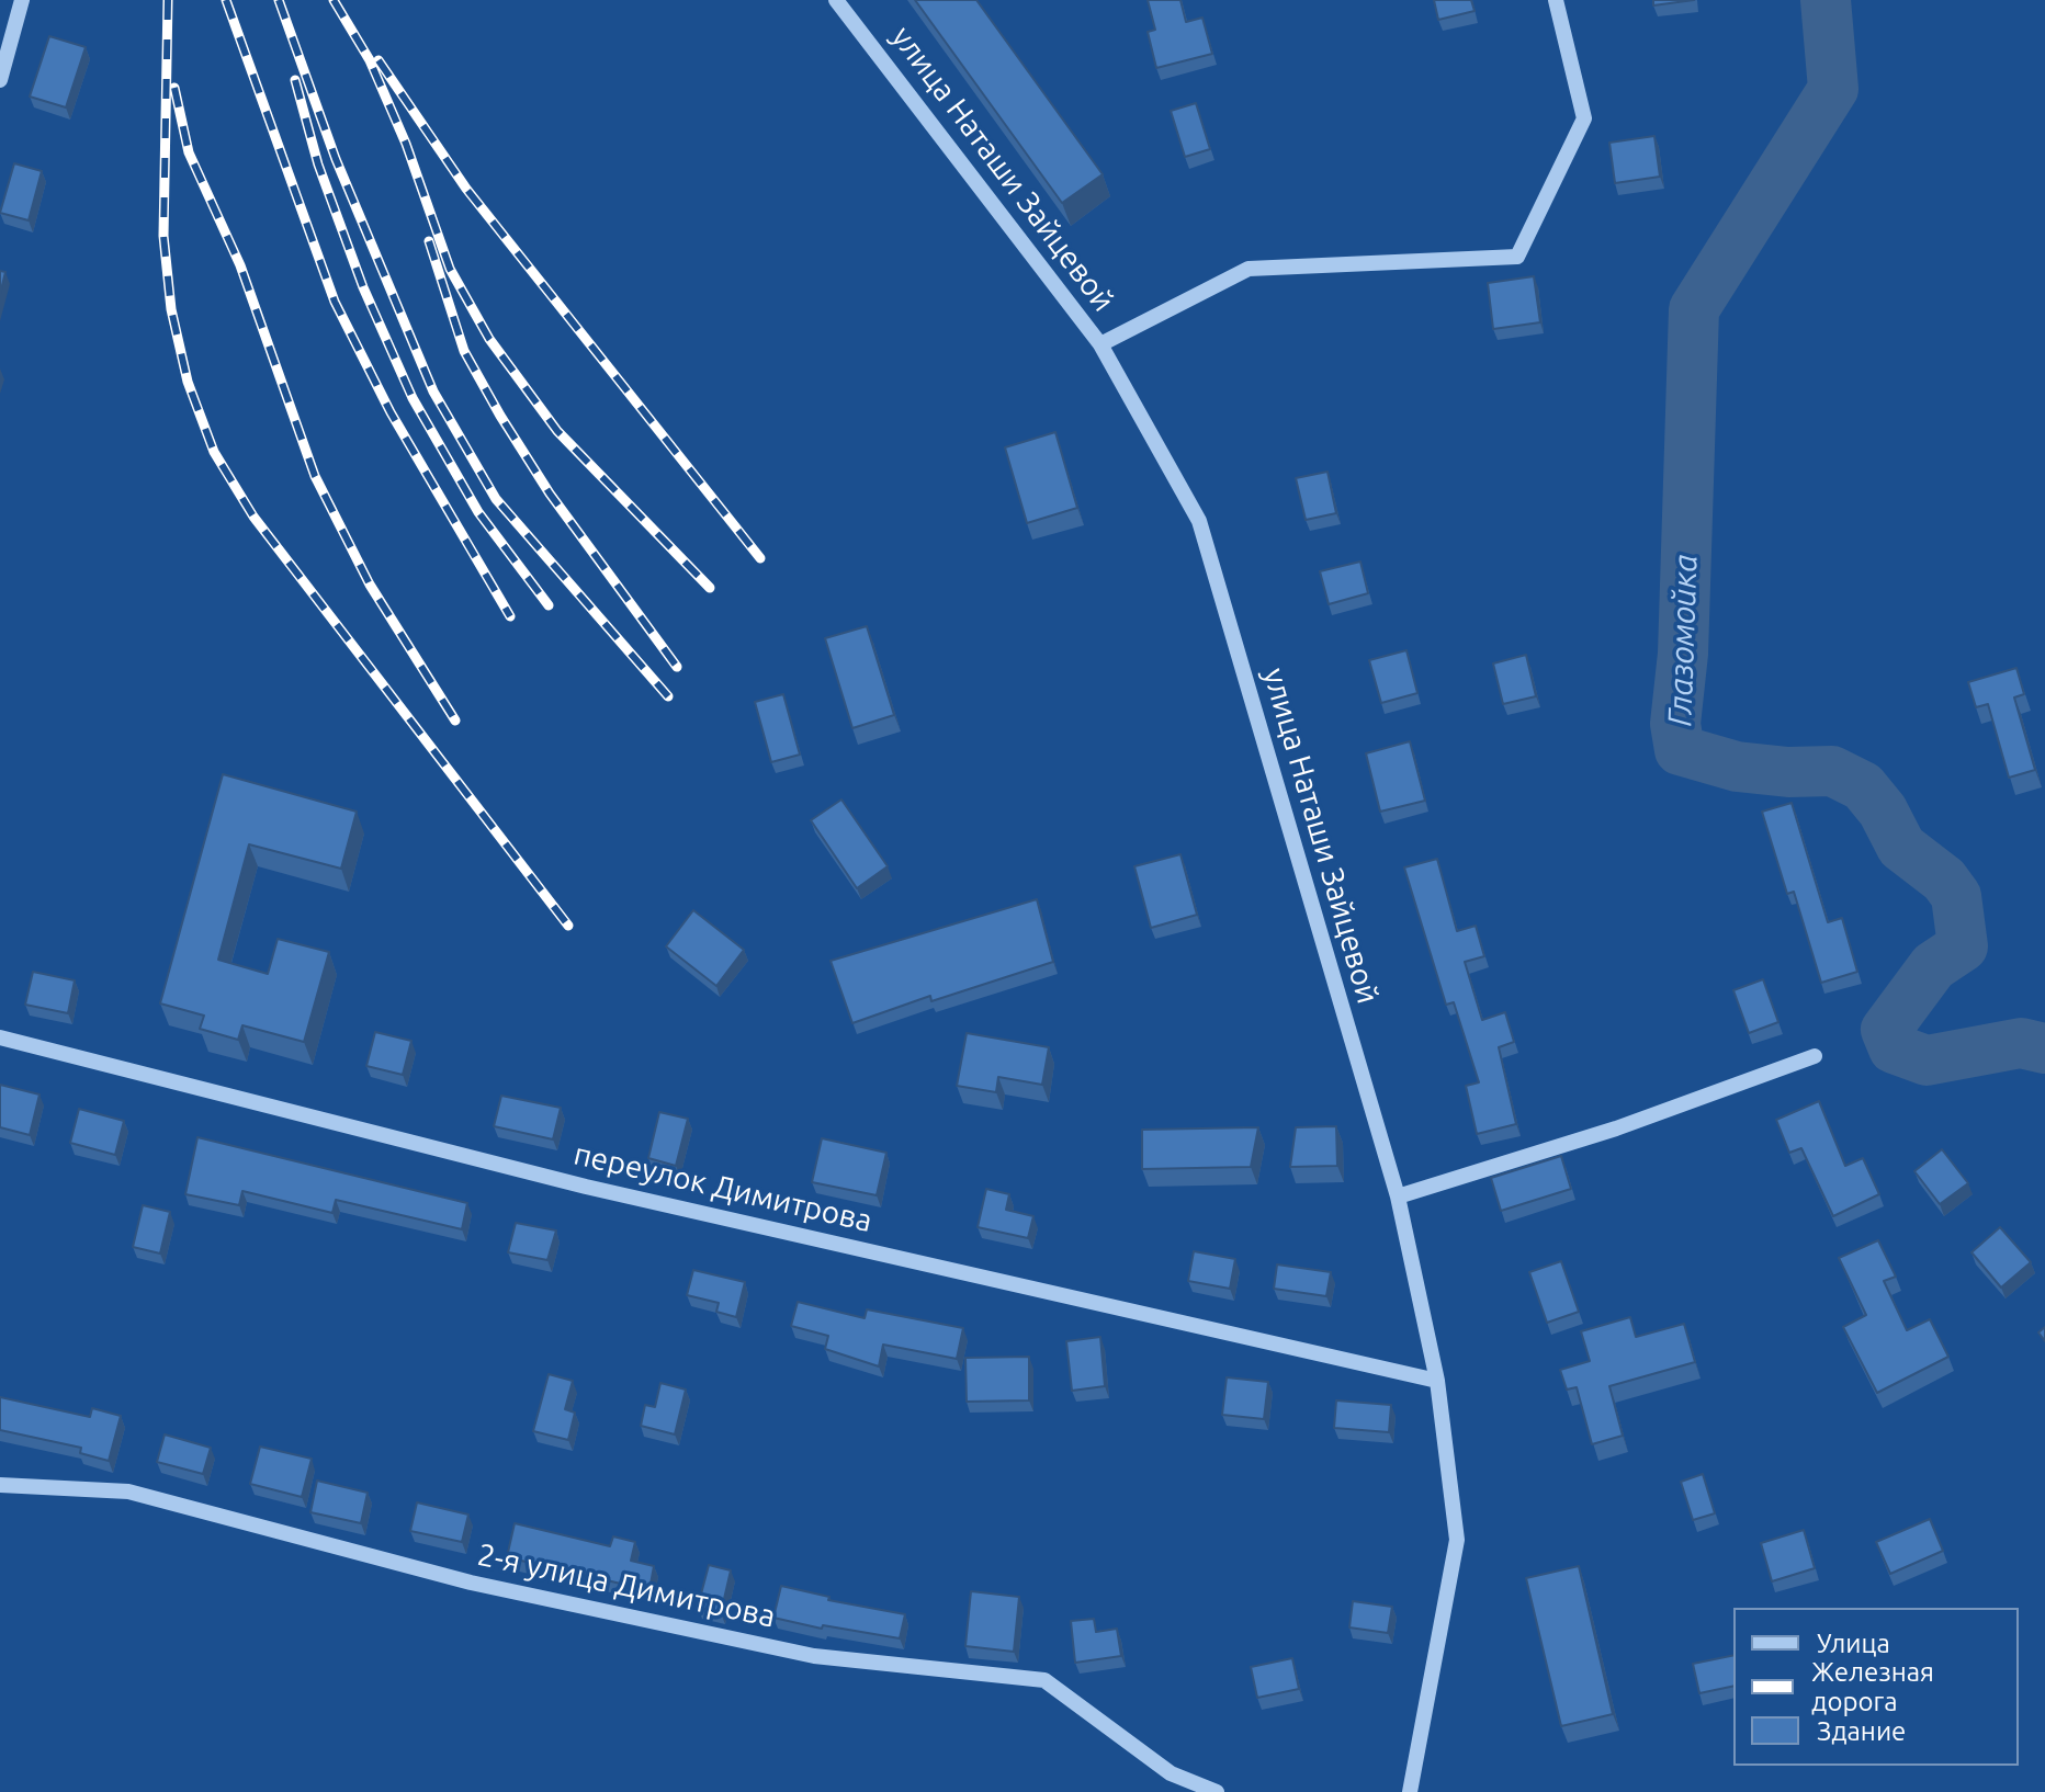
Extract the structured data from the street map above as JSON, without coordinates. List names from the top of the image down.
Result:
{
  "streets": {
    "street": ["улица Наташи Зайцевой", "переулок Димитрова", "2-я улица Димитрова"]
  },
  "crossings": [
    ["улица Наташи Зайцевой", "переулок Димитрова"]
  ],
  "water": ["Глазомойка"],
  "legend": ["Улица", "Железная дорога", "Здание"]
}
